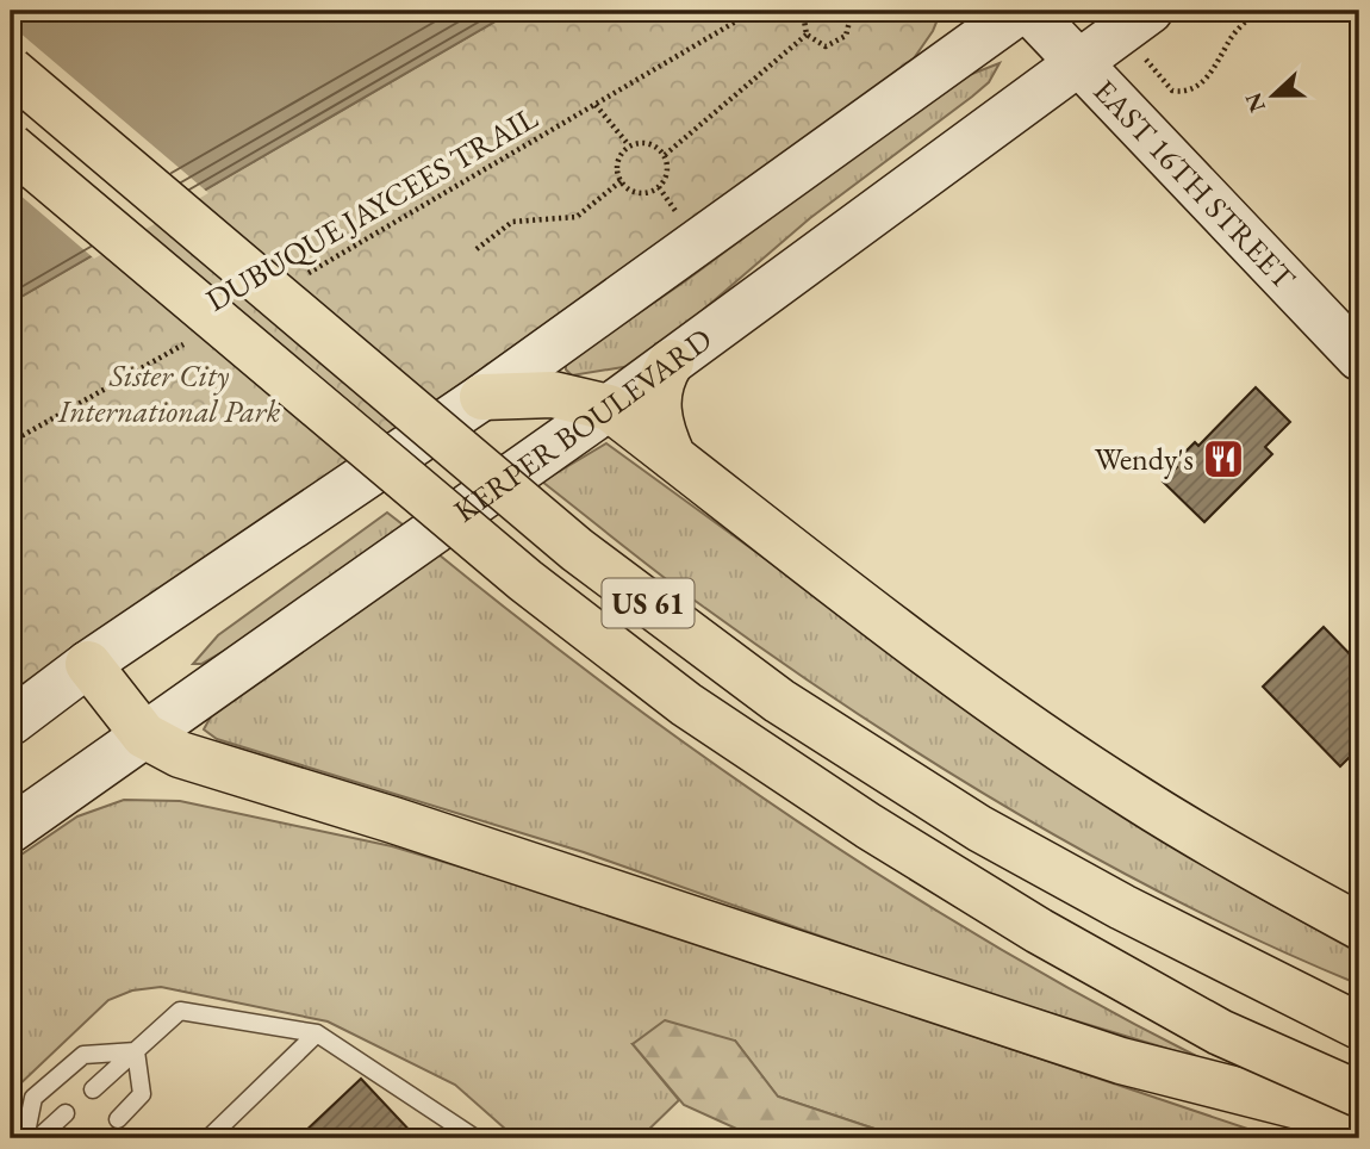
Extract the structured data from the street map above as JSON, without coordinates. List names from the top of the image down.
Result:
{
  "streets": {
    "highway": ["US 61"],
    "main road": ["EAST 16TH STREET", "KERPER BOULEVARD"],
    "path": ["DUBUQUE JAYCEES TRAIL"]
  },
  "crossings": [
    ["EAST 16TH STREET", "KERPER BOULEVARD"]
  ],
  "parks": ["Sister City International Park"],
  "places": {
    "restaurant": ["Wendy's"]
  },
  "north": "left"
}
